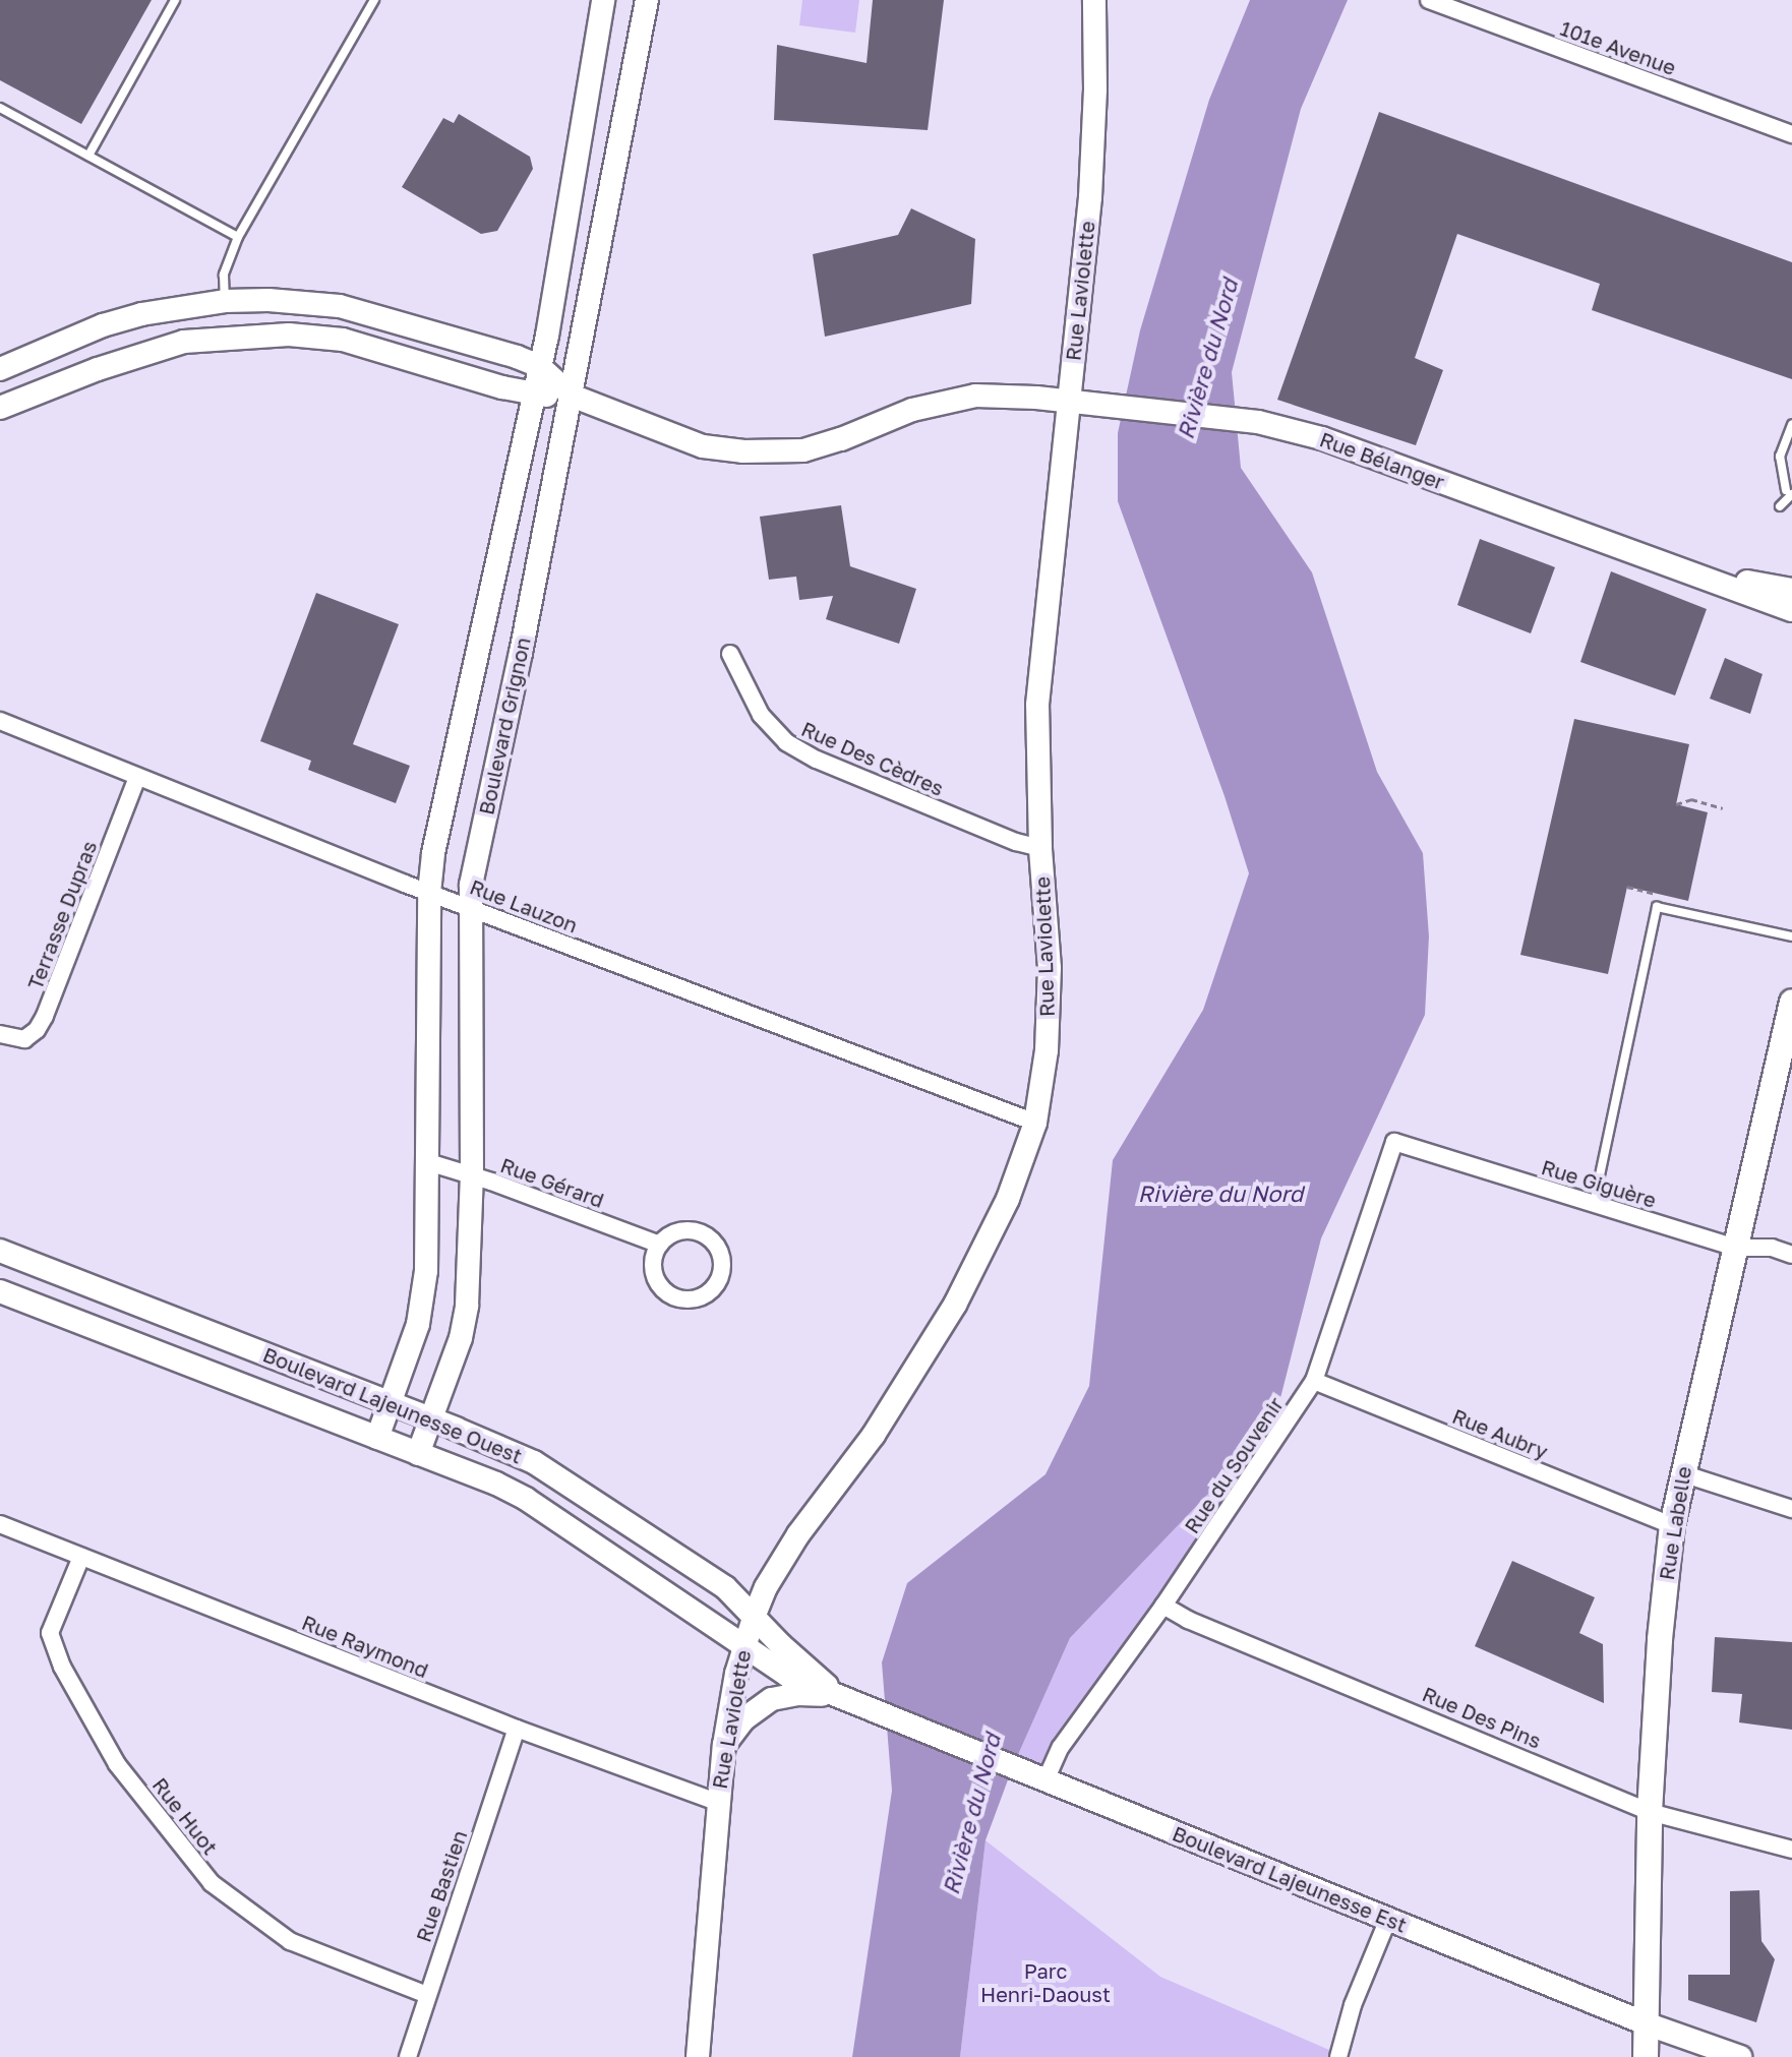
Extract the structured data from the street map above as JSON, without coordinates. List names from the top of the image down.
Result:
{
  "streets": {
    "main road": ["Rue Labelle"],
    "street": [
      "101e Avenue",
      "Rue Laviolette",
      "Rue Bélanger",
      "Boulevard Grignon",
      "Rue Des Cèdres",
      "Rue Lauzon",
      "Terrasse Dupras",
      "Rue Gérard",
      "Rue Giguère",
      "Boulevard Lajeunesse Ouest",
      "Rue Aubry",
      "Rue du Souvenir",
      "Rue Raymond",
      "Rue Des Pins",
      "Rue Huot",
      "Boulevard Lajeunesse Est",
      "Rue Bastien"
    ]
  },
  "crossings": [
    ["Rue Laviolette", "Rue Bélanger"],
    ["Rue Laviolette", "Rue Des Cèdres"],
    ["Rue Laviolette", "Rue Lauzon"],
    ["Rue Laviolette", "Boulevard Lajeunesse Ouest"],
    ["Rue Laviolette", "Rue Raymond"],
    ["Rue Laviolette", "Boulevard Lajeunesse Est"],
    ["Rue Bélanger", "Boulevard Grignon"],
    ["Boulevard Grignon", "Rue Lauzon"],
    ["Boulevard Grignon", "Rue Gérard"],
    ["Boulevard Grignon", "Boulevard Lajeunesse Ouest"],
    ["Rue Lauzon", "Terrasse Dupras"],
    ["Rue Giguère", "Rue du Souvenir"],
    ["Rue Giguère", "Rue Labelle"],
    ["Boulevard Lajeunesse Ouest", "Boulevard Lajeunesse Est"],
    ["Rue Aubry", "Rue du Souvenir"],
    ["Rue Aubry", "Rue Labelle"],
    ["Rue du Souvenir", "Rue Des Pins"],
    ["Rue du Souvenir", "Boulevard Lajeunesse Est"],
    ["Rue Labelle", "Rue Des Pins"],
    ["Rue Labelle", "Boulevard Lajeunesse Est"],
    ["Rue Raymond", "Rue Huot"],
    ["Rue Raymond", "Rue Bastien"],
    ["Rue Huot", "Rue Bastien"]
  ],
  "water": ["Rivière du Nord"],
  "parks": ["Parc Henri-Daoust"]
}
